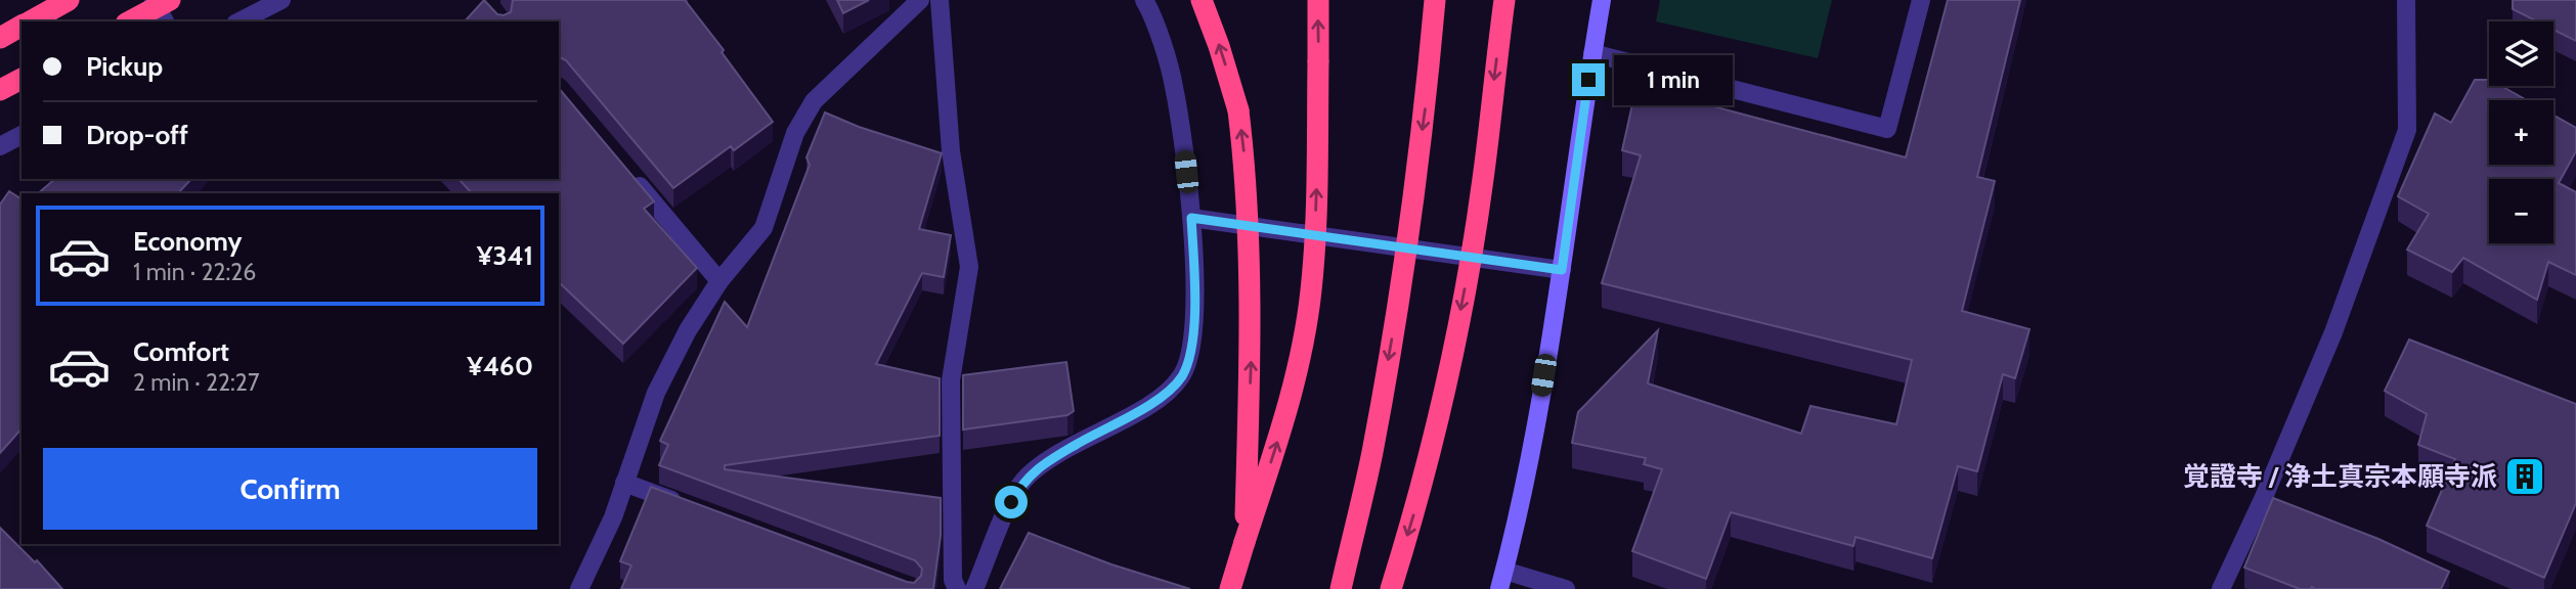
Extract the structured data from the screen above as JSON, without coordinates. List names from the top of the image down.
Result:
{
  "places": {
    "building": ["覚證寺 / 浄土真宗本願寺派"]
  },
  "page": {
    "map_buttons": ["+", "−"],
    "banner": ["Pickup", "Drop-off"],
    "bubble": "1 min",
    "list": [
      {
        "name": "Economy",
        "note": "1 min · 22:26",
        "value": "¥341"
      },
      {
        "name": "Comfort",
        "note": "2 min · 22:27",
        "value": "¥460"
      }
    ],
    "buttons": "Confirm"
  }
}
